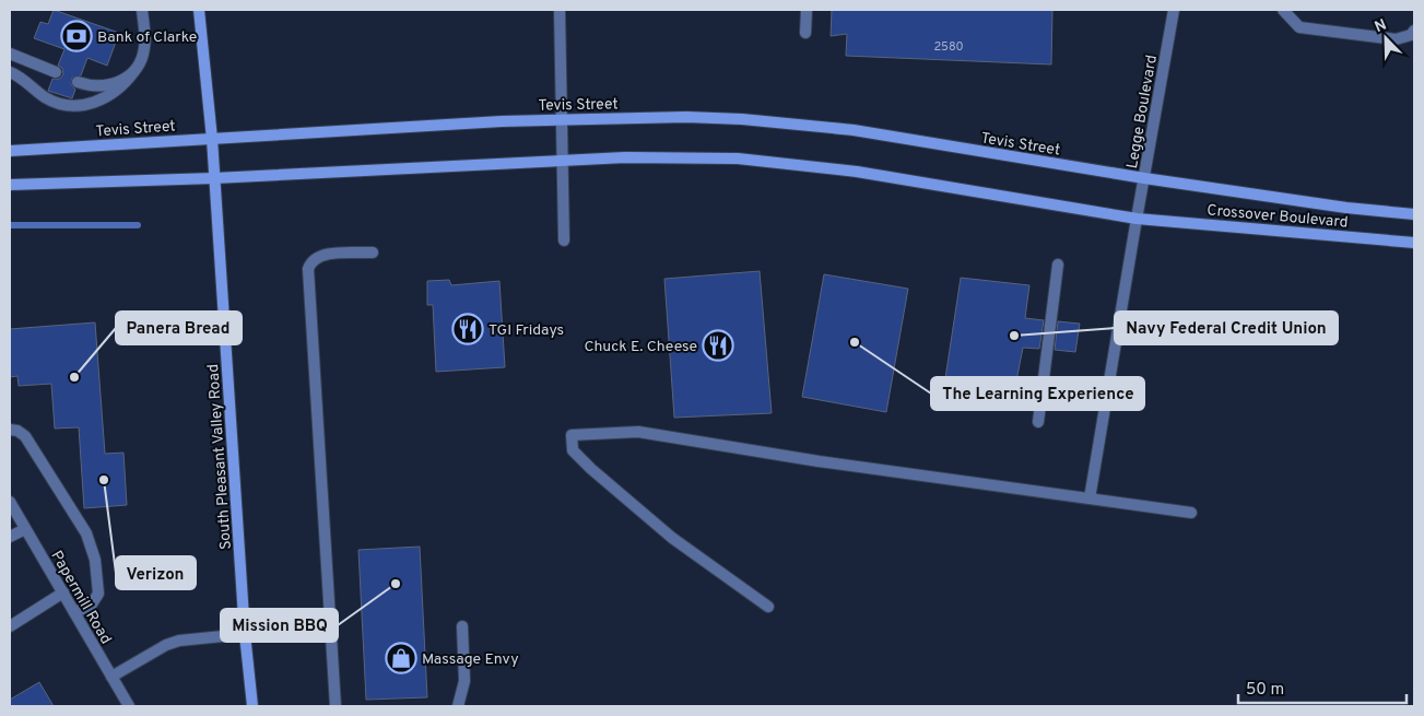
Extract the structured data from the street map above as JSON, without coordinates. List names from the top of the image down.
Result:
{
  "streets": {
    "main road": ["Tevis Street", "Crossover Boulevard", "South Pleasant Valley Road"],
    "street": ["Legge Boulevard", "Papermill Road"]
  },
  "crossings": [
    ["Tevis Street", "Legge Boulevard"],
    ["Tevis Street", "Crossover Boulevard"],
    ["Tevis Street", "South Pleasant Valley Road"],
    ["Legge Boulevard", "Crossover Boulevard"]
  ],
  "places": {
    "bank": ["Bank of Clarke"],
    "restaurant": ["TGI Fridays", "Chuck E. Cheese"],
    "other": [
      "Navy Federal Credit Union",
      "The Learning Experience",
      "Panera Bread",
      "Verizon",
      "Mission BBQ"
    ],
    "shop": ["Massage Envy"]
  },
  "house_numbers": ["2580"],
  "scale_bar": "50 m",
  "north": "top left"
}
